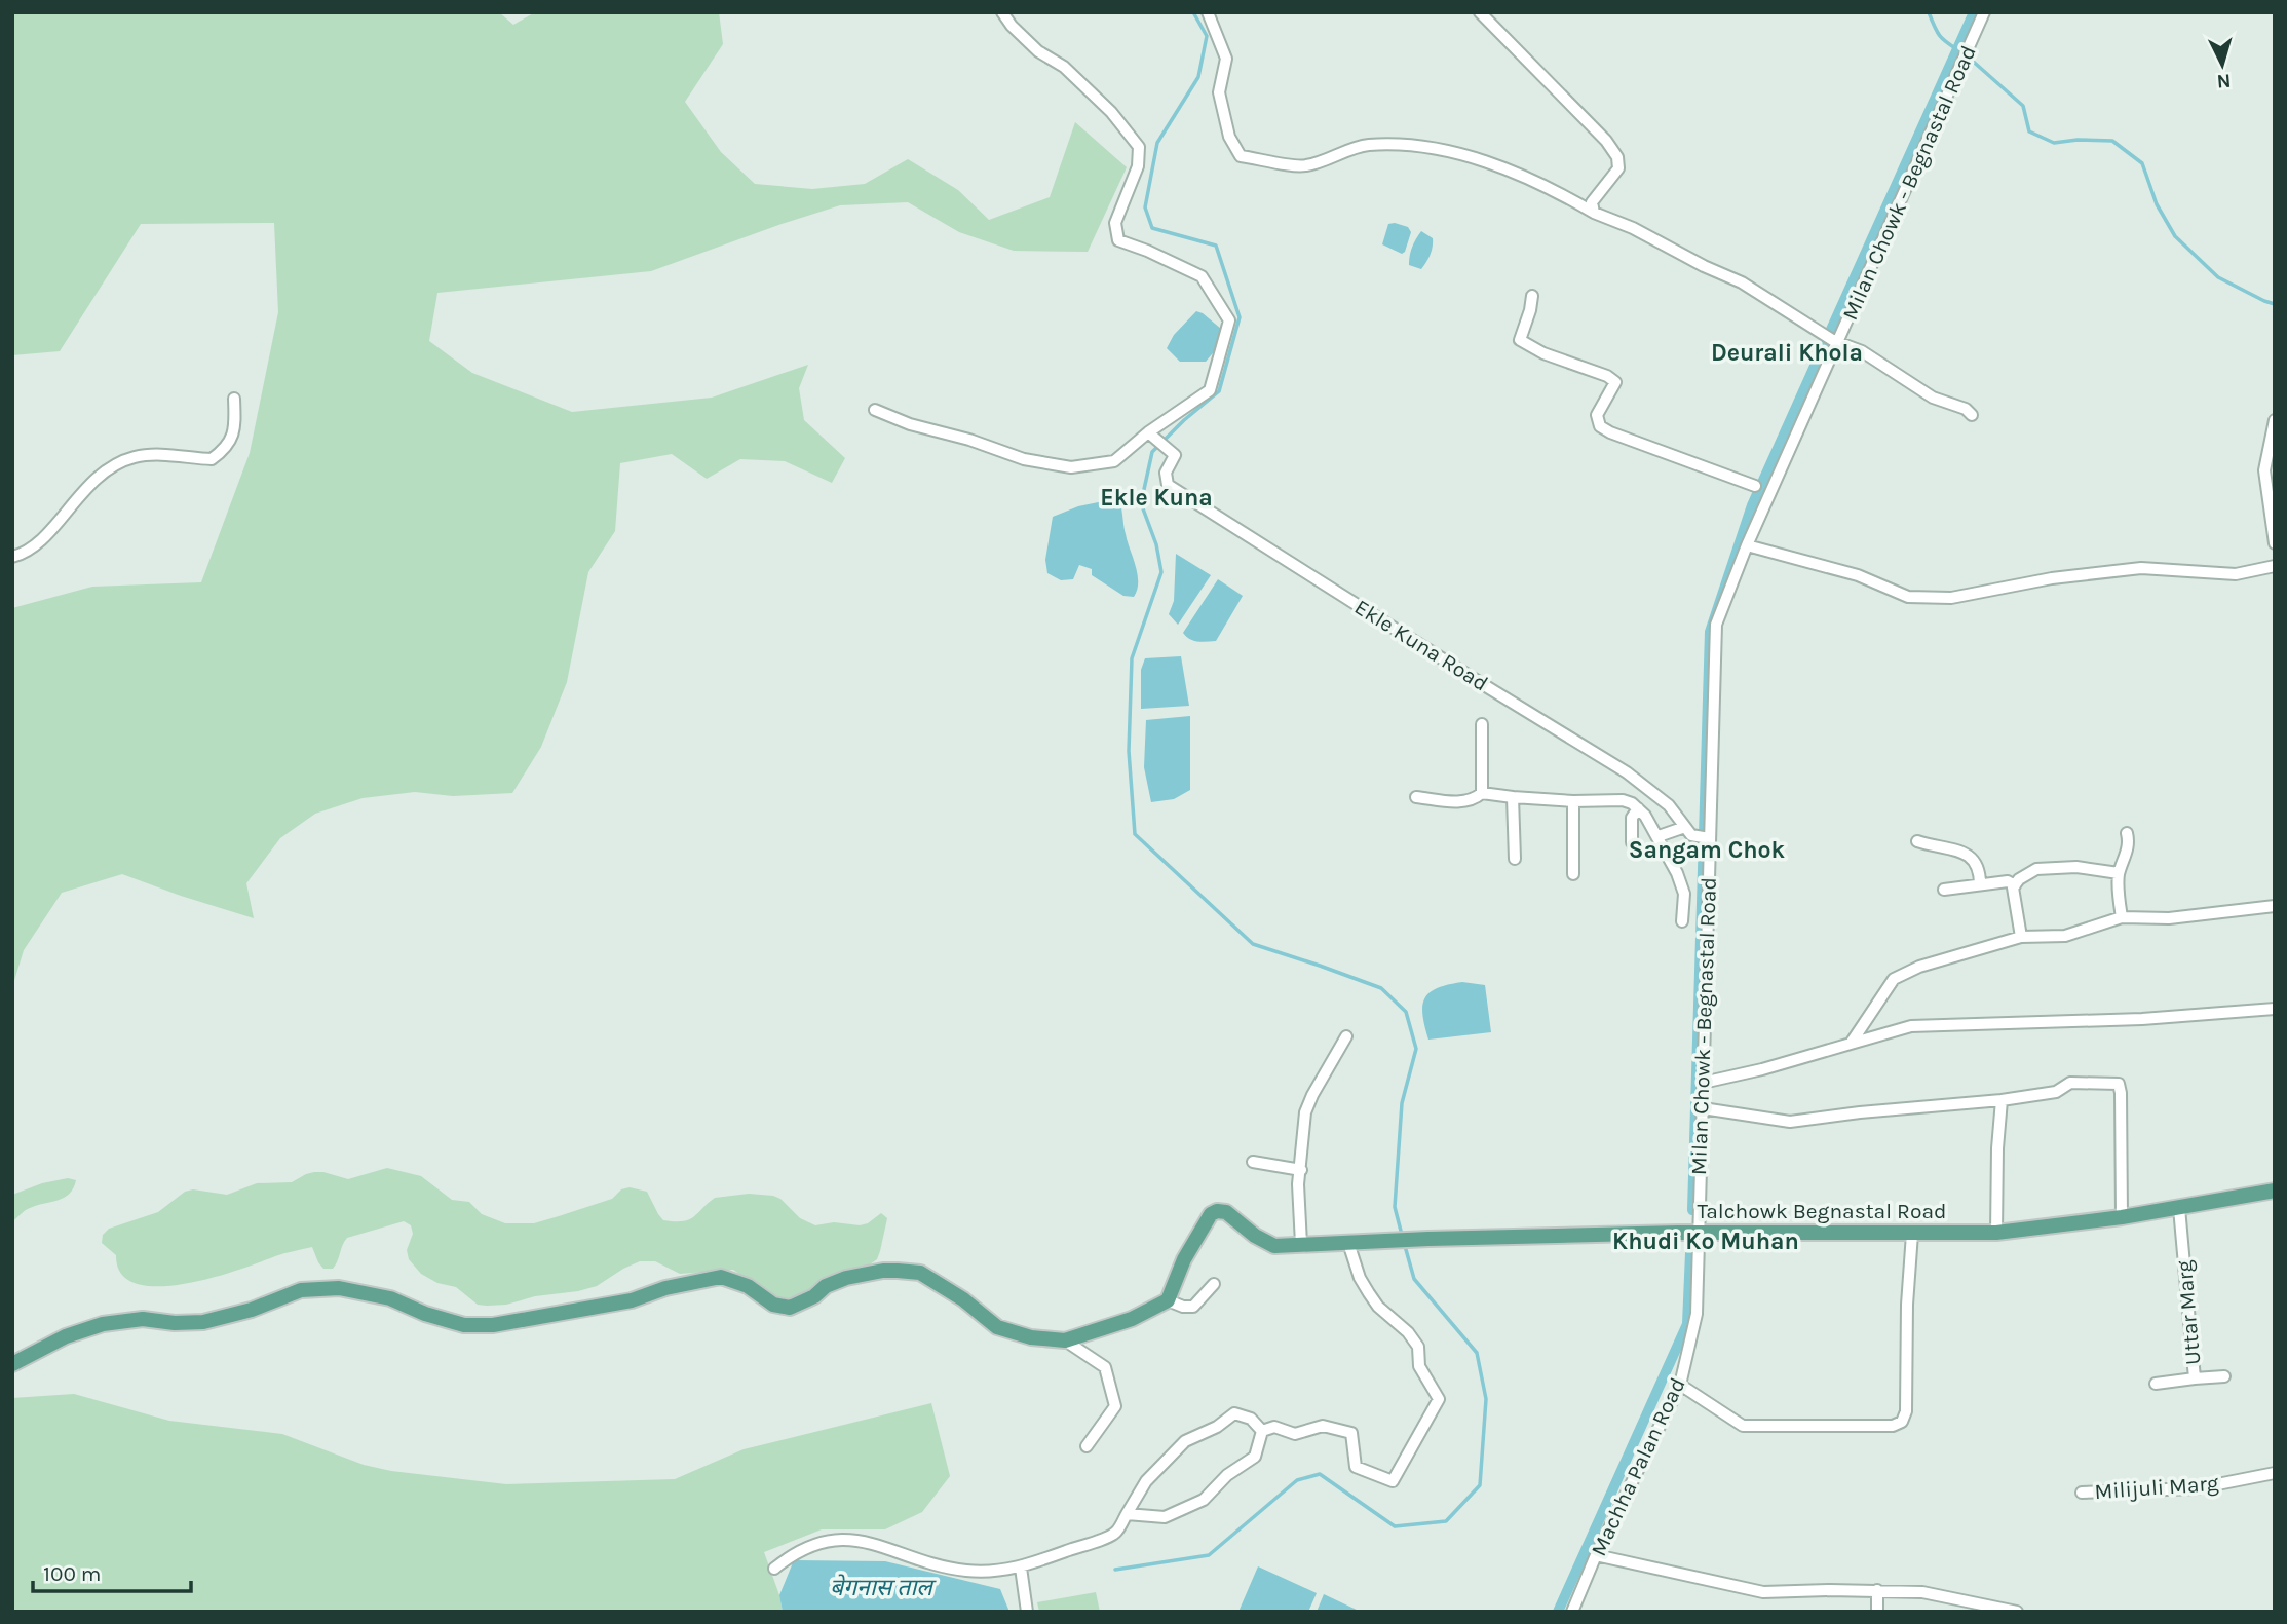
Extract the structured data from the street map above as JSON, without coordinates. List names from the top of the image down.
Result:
{
  "streets": {
    "main road": ["Talchowk Begnastal Road"],
    "street": [
      "Milan Chowk - Begnastal Road",
      "Ekle Kuna Road",
      "Uttar Marg",
      "Machha Palan Road",
      "Milijuli Marg"
    ]
  },
  "crossings": [
    ["Milan Chowk - Begnastal Road", "Talchowk Begnastal Road"],
    ["Milan Chowk - Begnastal Road", "Machha Palan Road"],
    ["Talchowk Begnastal Road", "Uttar Marg"],
    ["Talchowk Begnastal Road", "Machha Palan Road"]
  ],
  "districts": [
    "Deurali Khola",
    "Ekle Kuna",
    "Sangam Chok",
    "Khudi Ko Muhan"
  ],
  "water": ["बेगनास ताल"],
  "scale_bar": "100 m",
  "north": "bottom"
}
